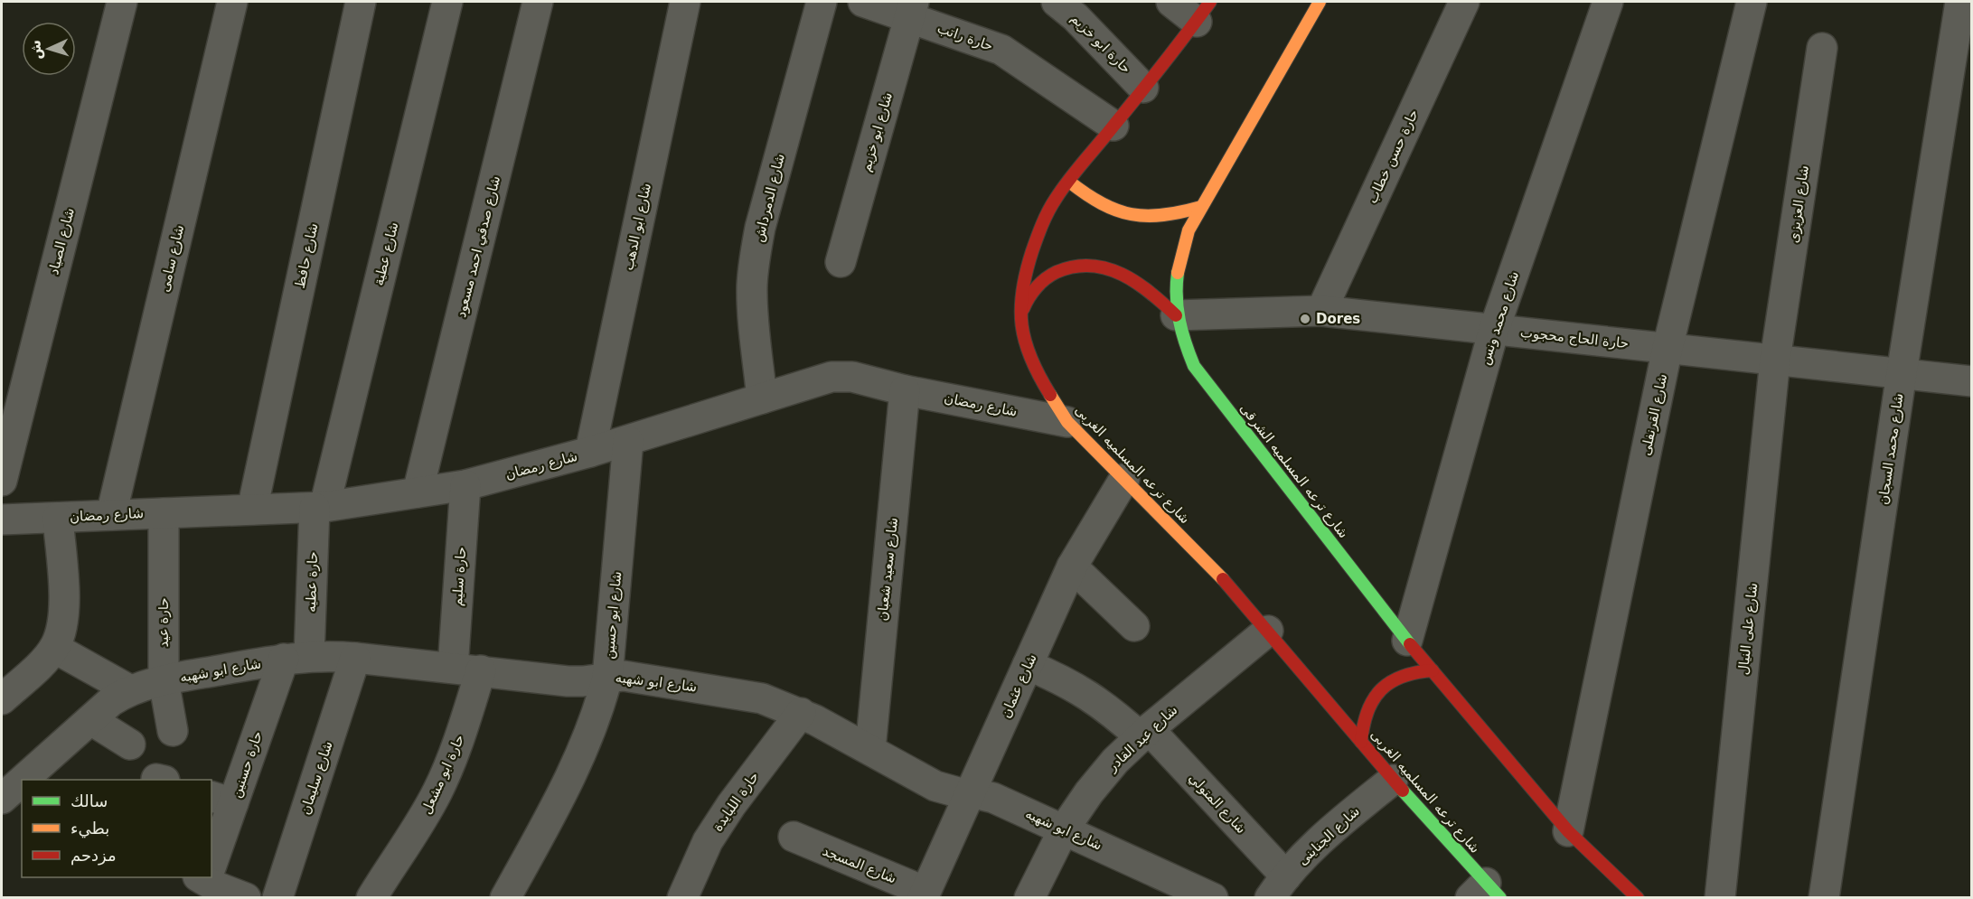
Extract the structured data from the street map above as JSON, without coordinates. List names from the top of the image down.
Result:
{
  "streets": {
    "street": [
      "حارة راتب",
      "حارة ابو خزيم",
      "شارع ابو خزيم",
      "حارة حسن خطاب",
      "شارع الدمرداش",
      "شارع العزيزى",
      "شارع ابو الدهب",
      "شارع الصياد",
      "شارع صدقي احمد مسعود",
      "شارع عطية",
      "شارع حافظ",
      "شارع سامى",
      "شارع محمد ونس",
      "حارة الحاج محجوب",
      "شارع رمضان",
      "شارع القرنفلى",
      "شارع محمد السجان",
      "شارع ترعه المسلميه الغربى",
      "شارع ترعه المسلميه الشرقى",
      "شارع سعيد شعبان",
      "حارة سليم",
      "حارة عطيه",
      "شارع ابو حسين",
      "حارة عيد",
      "شارع على النيال",
      "شارع ابو شهبه",
      "شارع عثمان",
      "شارع عبد القادر",
      "حارة حسنين",
      "حارة ابو مشعل",
      "شارع سليمان",
      "حارة اللبايدة",
      "شارع المتولي",
      "شارع الجناينى",
      "شارع المسجد"
    ]
  },
  "crossings": [
    ["حارة راتب", "شارع ابو خزيم"],
    ["حارة راتب", "شارع ترعه المسلميه الغربى"],
    ["حارة ابو خزيم", "شارع ترعه المسلميه الغربى"],
    ["حارة حسن خطاب", "حارة الحاج محجوب"],
    ["شارع الدمرداش", "شارع رمضان"],
    ["شارع العزيزى", "حارة الحاج محجوب"],
    ["شارع العزيزى", "شارع على النيال"],
    ["شارع ابو الدهب", "شارع رمضان"],
    ["شارع صدقي احمد مسعود", "شارع رمضان"],
    ["شارع عطية", "شارع رمضان"],
    ["شارع عطية", "حارة عطيه"],
    ["شارع حافظ", "شارع رمضان"],
    ["شارع سامى", "شارع رمضان"],
    ["شارع محمد ونس", "حارة الحاج محجوب"],
    ["شارع محمد ونس", "شارع ترعه المسلميه الشرقى"],
    ["حارة الحاج محجوب", "شارع القرنفلى"],
    ["حارة الحاج محجوب", "شارع محمد السجان"],
    ["حارة الحاج محجوب", "شارع ترعه المسلميه الشرقى"],
    ["حارة الحاج محجوب", "شارع على النيال"],
    ["شارع رمضان", "شارع ترعه المسلميه الغربى"],
    ["شارع رمضان", "شارع سعيد شعبان"],
    ["شارع رمضان", "حارة سليم"],
    ["شارع رمضان", "حارة عطيه"],
    ["شارع رمضان", "شارع ابو حسين"],
    ["شارع رمضان", "حارة عيد"],
    ["شارع القرنفلى", "شارع ترعه المسلميه الشرقى"],
    ["شارع ترعه المسلميه الغربى", "شارع عثمان"],
    ["شارع ترعه المسلميه الغربى", "شارع عبد القادر"],
    ["شارع ترعه المسلميه الغربى", "شارع الجناينى"],
    ["شارع سعيد شعبان", "شارع ابو شهبه"],
    ["حارة سليم", "شارع ابو شهبه"],
    ["حارة سليم", "حارة ابو مشعل"],
    ["حارة عطيه", "شارع ابو شهبه"],
    ["حارة عطيه", "حارة حسنين"],
    ["شارع ابو حسين", "شارع ابو شهبه"],
    ["حارة عيد", "شارع ابو شهبه"],
    ["شارع ابو شهبه", "شارع عثمان"],
    ["شارع ابو شهبه", "شارع عبد القادر"],
    ["شارع ابو شهبه", "حارة حسنين"],
    ["شارع ابو شهبه", "حارة ابو مشعل"],
    ["شارع ابو شهبه", "شارع سليمان"],
    ["شارع ابو شهبه", "حارة اللبايدة"],
    ["شارع عثمان", "شارع المتولي"],
    ["شارع عثمان", "شارع المسجد"],
    ["شارع عبد القادر", "شارع المتولي"],
    ["شارع المتولي", "شارع الجناينى"]
  ],
  "places": ["Dores"],
  "legend": ["سالك", "بطيء", "مزدحم"],
  "north": "left"
}
